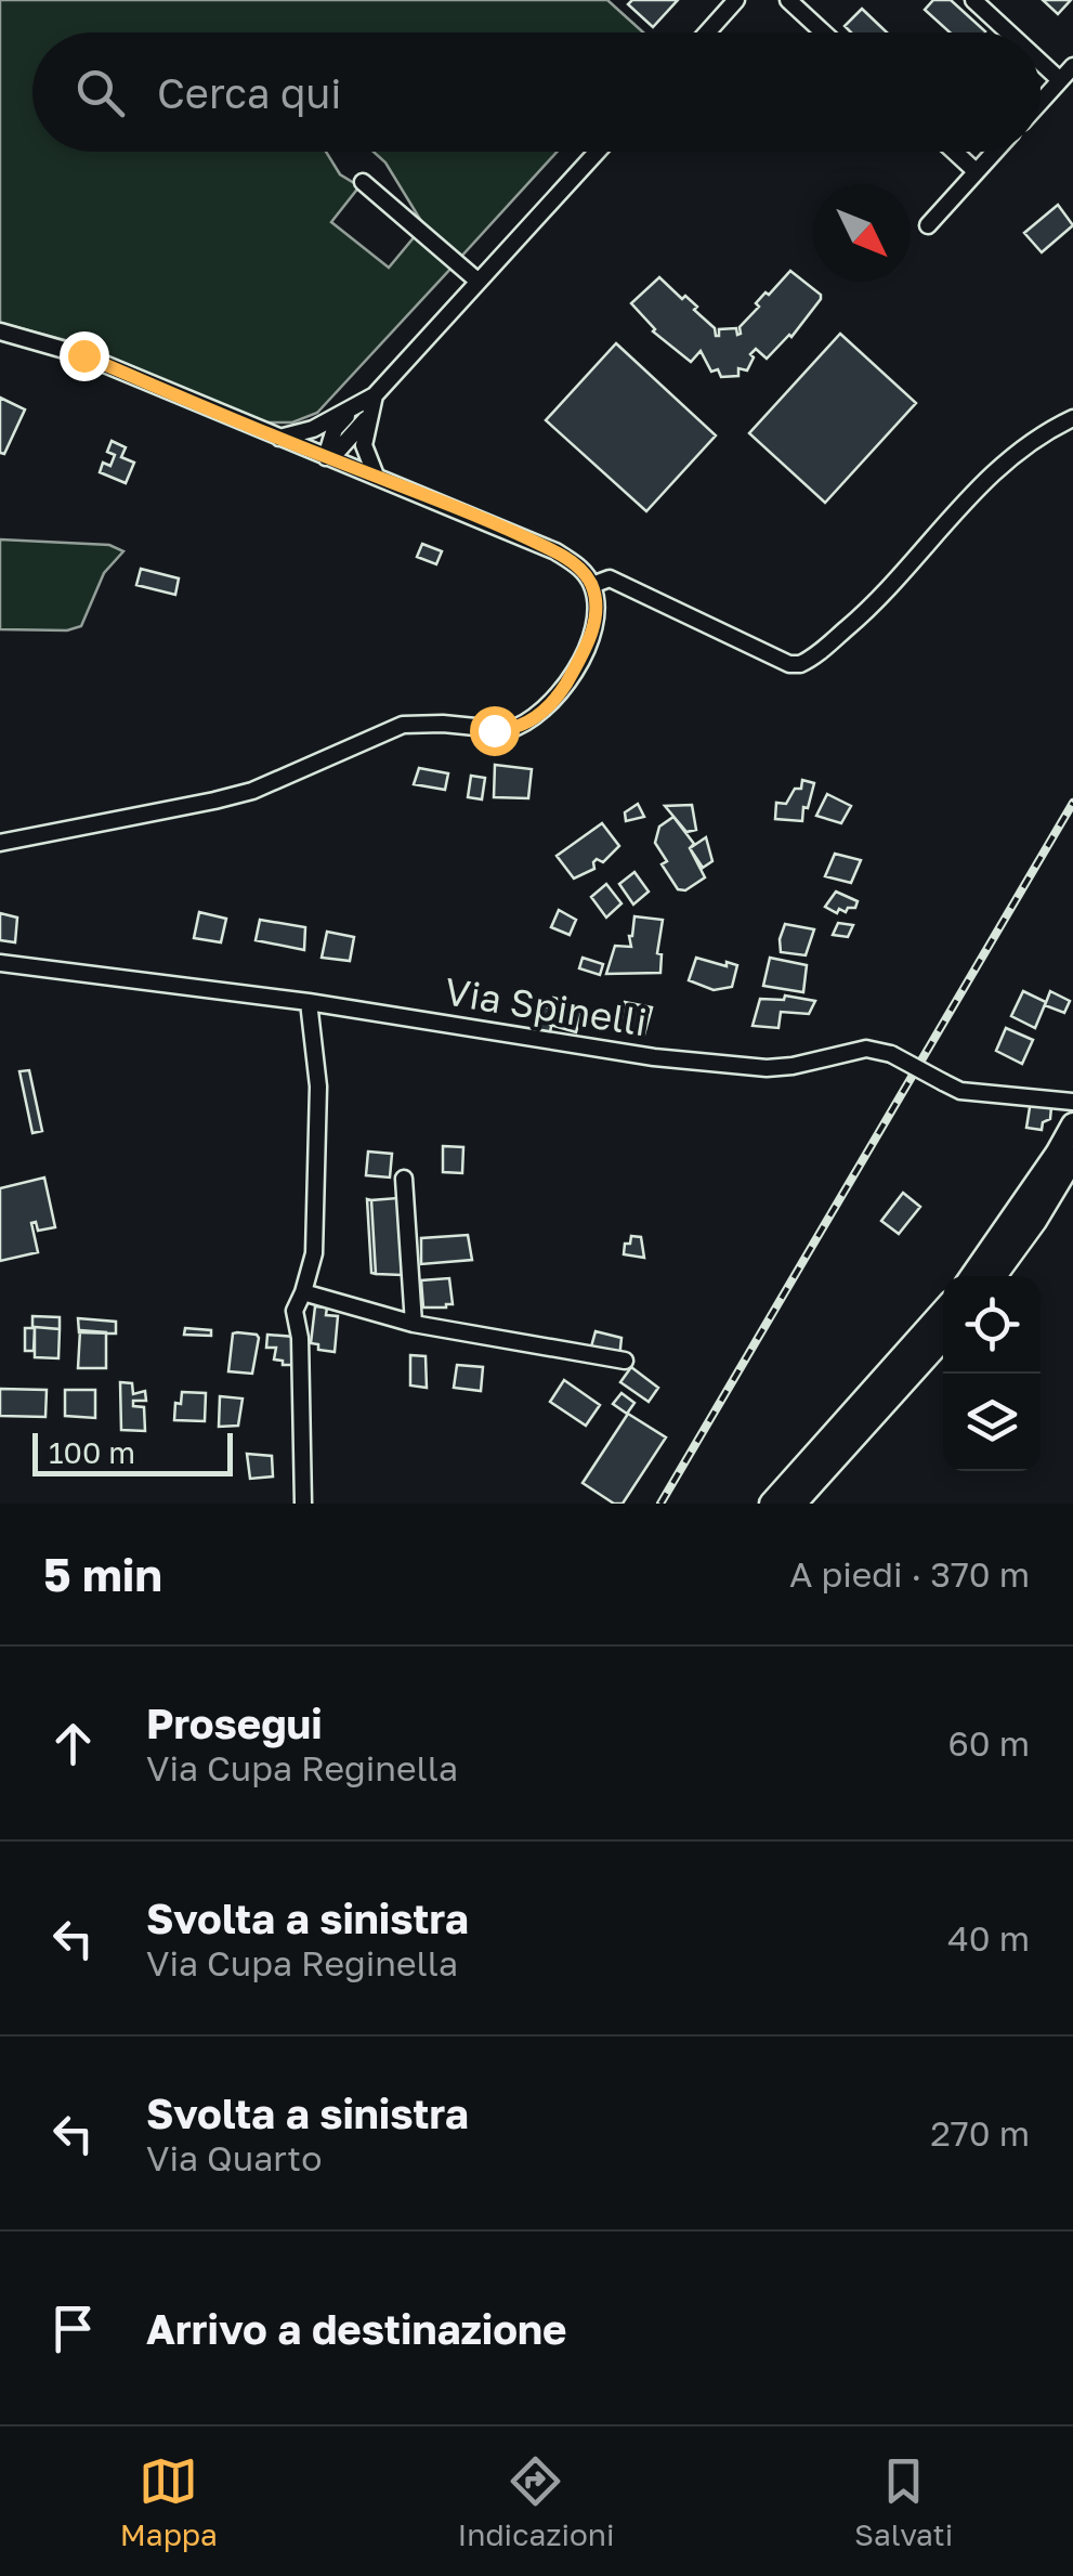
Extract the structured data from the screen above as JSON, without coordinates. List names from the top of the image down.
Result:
{
  "streets": {
    "street": ["Via Spinelli"]
  },
  "scale_bar": "100 m",
  "north": "bottom right",
  "page": {
    "search": "Cerca qui",
    "scale": "100 m",
    "heading": ["5 min", "A piedi · 370 m"],
    "list": [
      ["Prosegui", "Via Cupa Reginella", "60 m"],
      ["Svolta a sinistra", "Via Cupa Reginella", "40 m"],
      ["Svolta a sinistra", "Via Quarto", "270 m"],
      "Arrivo a destinazione"
    ],
    "nav": ["Mappa", "Indicazioni", "Salvati"]
  }
}
